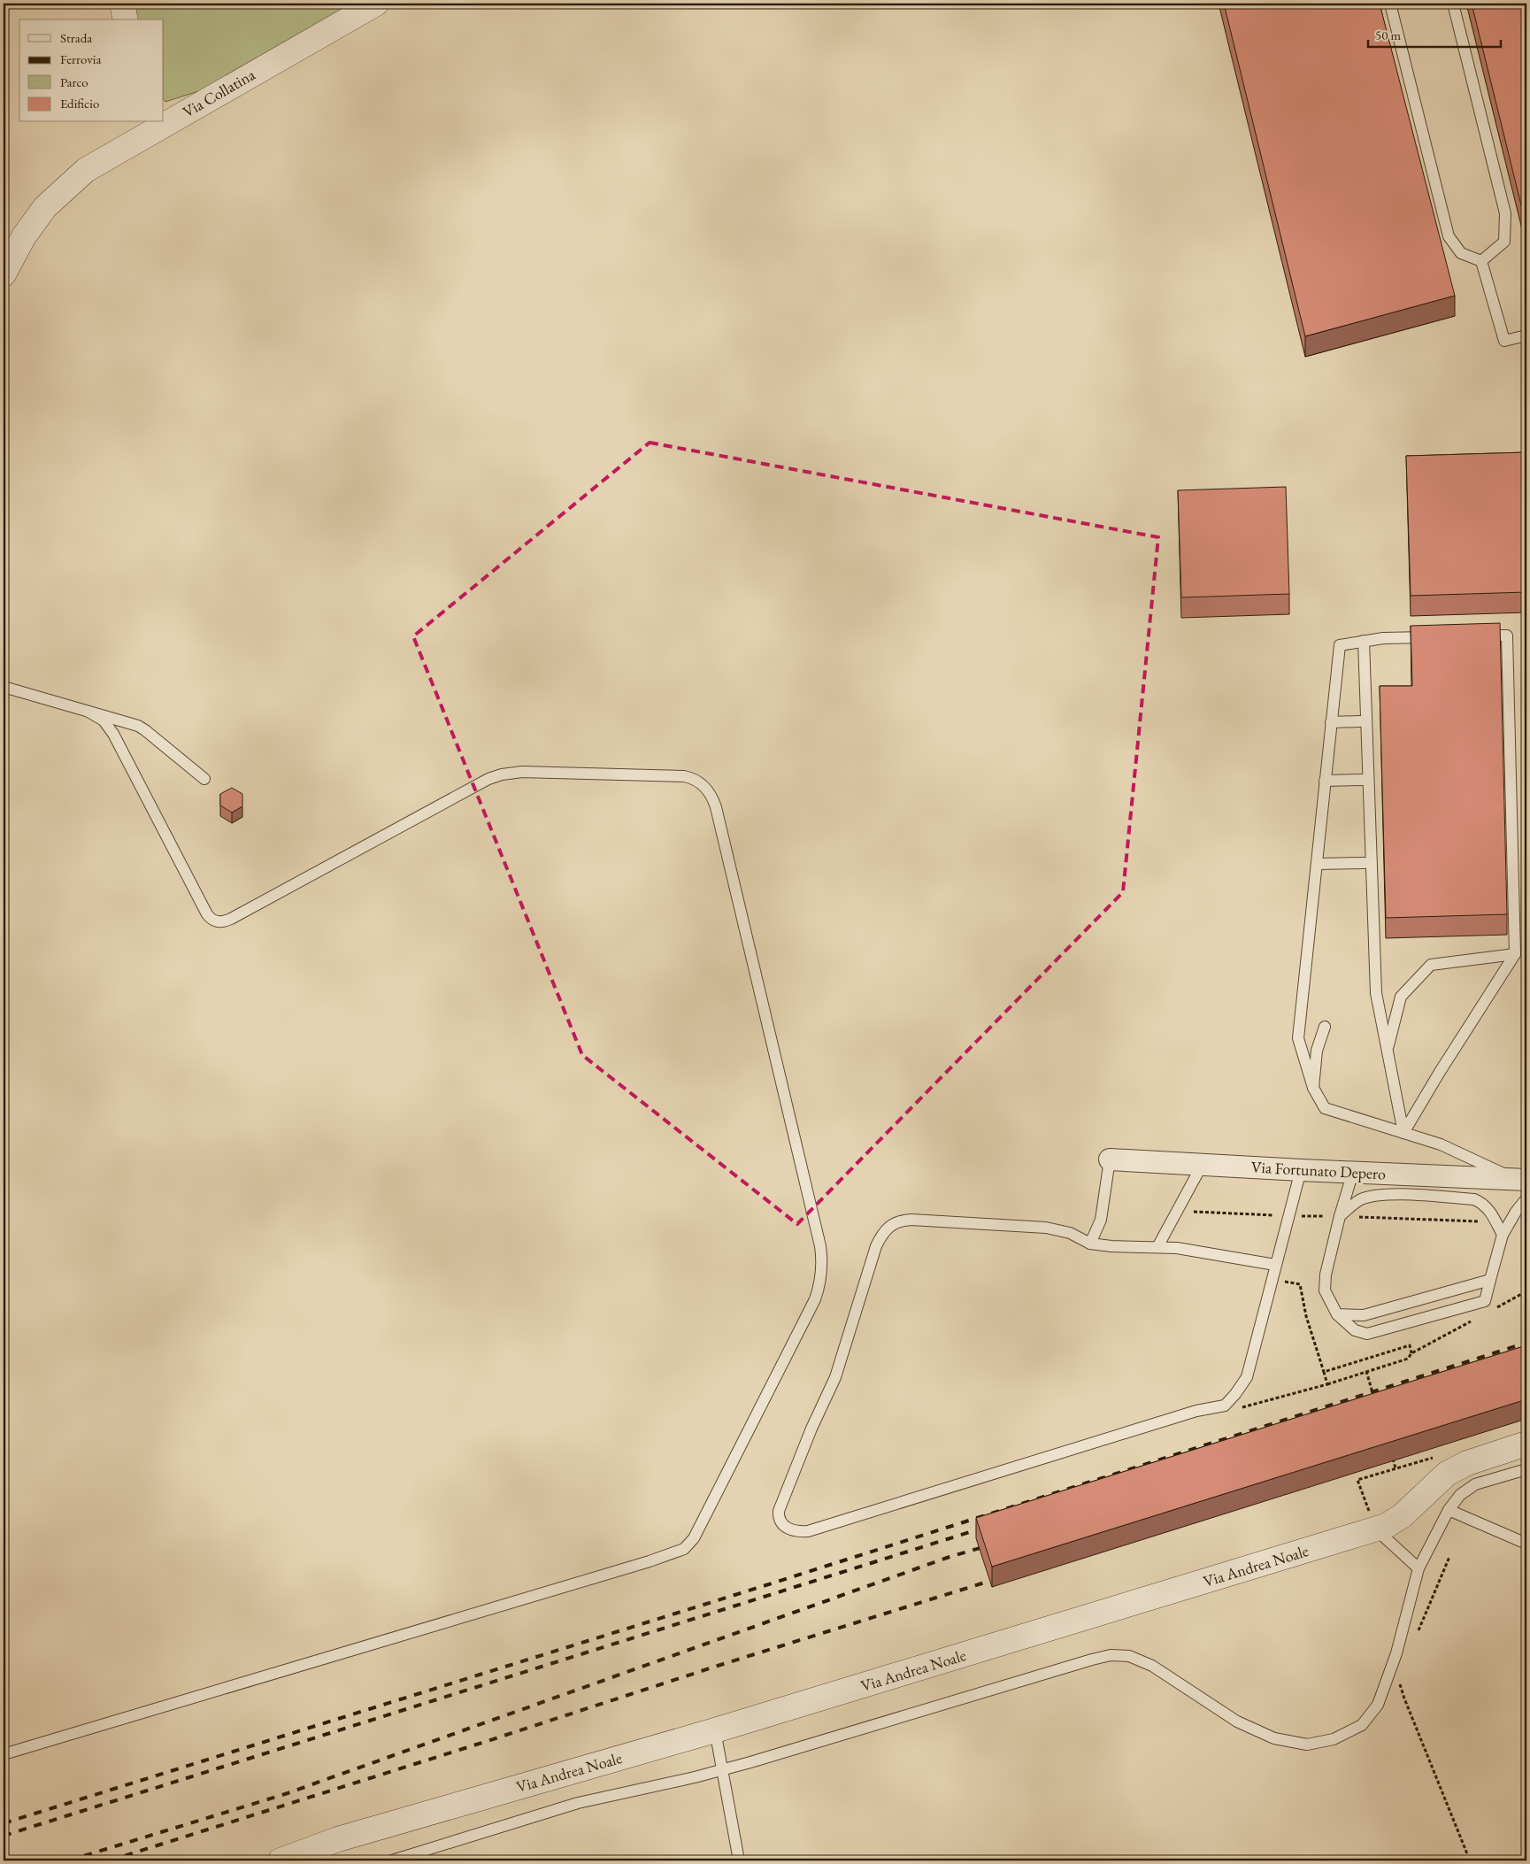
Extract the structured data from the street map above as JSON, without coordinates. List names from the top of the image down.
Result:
{
  "streets": {
    "street": ["Via Collatina", "Via Fortunato Depero", "Via Andrea Noale"]
  },
  "legend": [
    "Strada",
    "Ferrovia",
    "Parco",
    "Edificio"
  ],
  "scale_bar": "50 m"
}
